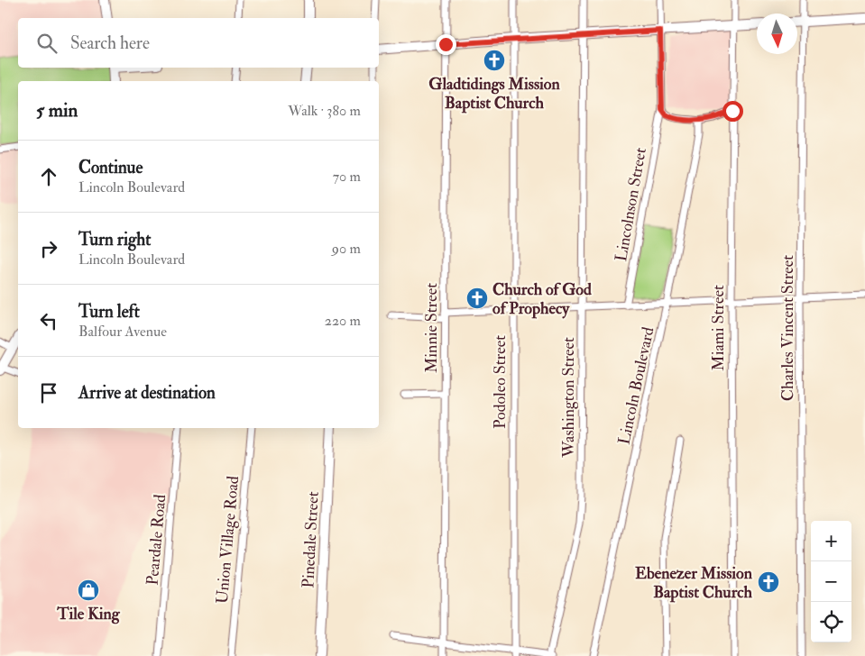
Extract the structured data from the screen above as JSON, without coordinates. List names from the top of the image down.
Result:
{
  "streets": {
    "street": [
      "Lincolnson Street",
      "Minnie Street",
      "Miami Street",
      "Charles Vincent Street",
      "Podoleo Street",
      "Lincoln Boulevard",
      "Washington Street",
      "Peardale Road",
      "Union Village Road",
      "Pinedale Street"
    ]
  },
  "places": {
    "church": ["Gladtidings Mission Baptist Church", "Church of God of Prophecy", "Ebenezer Mission Baptist Church"],
    "shop": ["Tile King"]
  },
  "north": "bottom",
  "page": {
    "search": "Search here",
    "heading": ["5 min", "Walk · 380 m"],
    "list": [
      ["Continue", "Lincoln Boulevard", "70 m"],
      ["Turn right", "Lincoln Boulevard", "90 m"],
      ["Turn left", "Balfour Avenue", "220 m"],
      "Arrive at destination"
    ],
    "map_buttons": ["+", "−"]
  }
}
